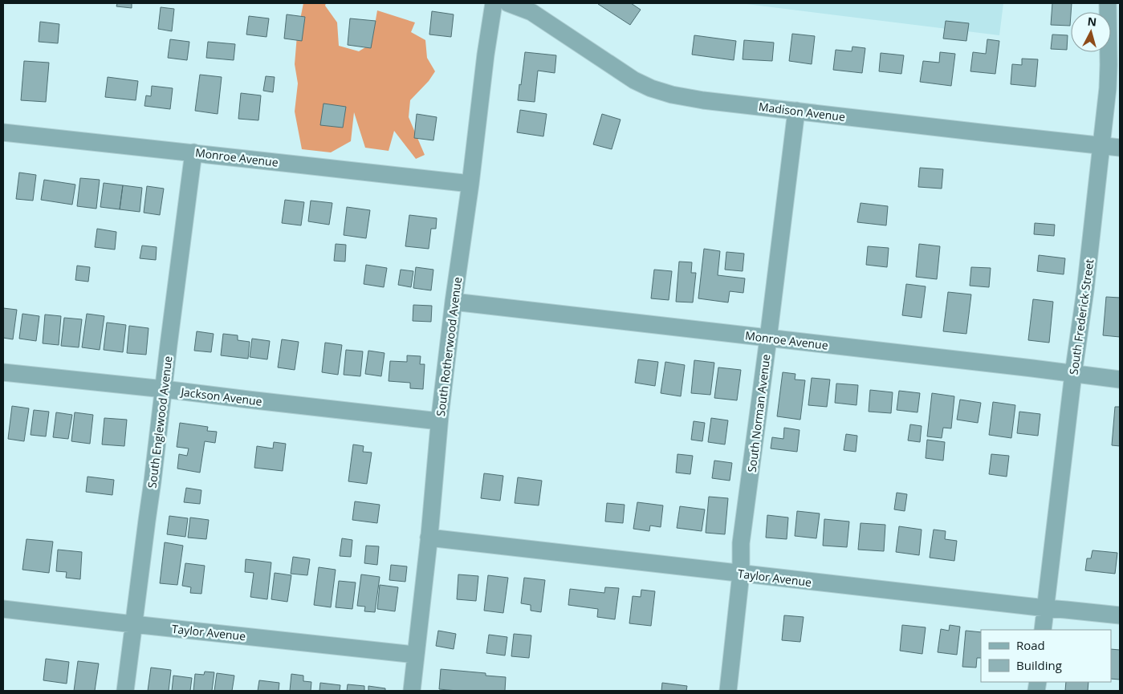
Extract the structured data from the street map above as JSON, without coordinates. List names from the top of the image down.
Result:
{
  "streets": {
    "street": [
      "Madison Avenue",
      "Monroe Avenue",
      "South Frederick Street",
      "South Rotherwood Avenue",
      "Jackson Avenue",
      "South Norman Avenue",
      "South Englewood Avenue",
      "Taylor Avenue"
    ]
  },
  "crossings": [
    ["Madison Avenue", "South Frederick Street"],
    ["Madison Avenue", "South Norman Avenue"],
    ["Monroe Avenue", "South Frederick Street"],
    ["Monroe Avenue", "South Rotherwood Avenue"],
    ["Monroe Avenue", "South Norman Avenue"],
    ["Monroe Avenue", "South Englewood Avenue"],
    ["South Frederick Street", "Taylor Avenue"],
    ["South Rotherwood Avenue", "Jackson Avenue"],
    ["South Rotherwood Avenue", "Taylor Avenue"],
    ["Jackson Avenue", "South Englewood Avenue"],
    ["South Norman Avenue", "Taylor Avenue"],
    ["South Englewood Avenue", "Taylor Avenue"]
  ],
  "legend": ["Road", "Building"],
  "north": "top"
}
